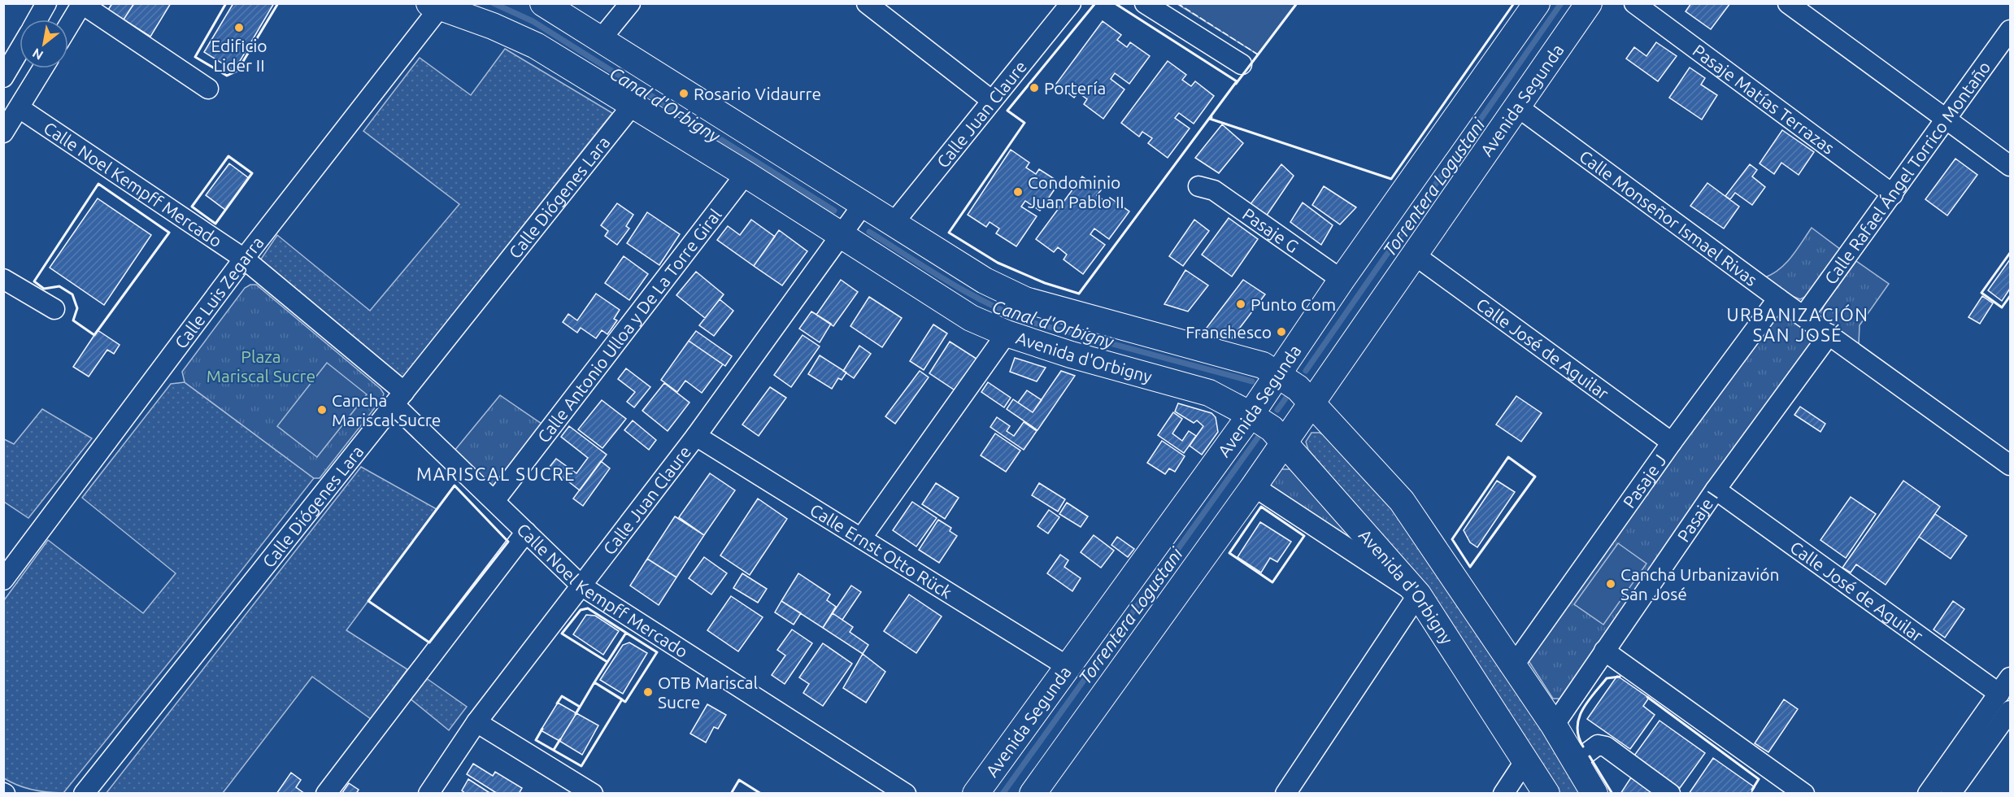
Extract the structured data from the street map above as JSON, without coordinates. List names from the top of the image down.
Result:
{
  "streets": {
    "main road": ["Avenida Segunda", "Avenida d'Orbigny"],
    "street": [
      "Pasaje Matías Terrazas",
      "Calle Juan Claure",
      "Calle Rafael Ángel Torrico Montaño",
      "Calle Noel Kempff Mercado",
      "Calle Diógenes Lara",
      "Calle Monseñor Ismael Rivas",
      "Pasaje G",
      "Calle Luis Zegarra",
      "Calle Antonio Ulloa y De La Torre Giral",
      "Calle José de Aguilar",
      "Pasaje J",
      "Pasaje I",
      "Calle Ernst Otto Rück"
    ]
  },
  "crossings": [
    ["Pasaje Matías Terrazas", "Calle Rafael Ángel Torrico Montaño"],
    ["Avenida Segunda", "Calle Monseñor Ismael Rivas"],
    ["Avenida Segunda", "Pasaje G"],
    ["Avenida Segunda", "Calle José de Aguilar"],
    ["Avenida Segunda", "Avenida d'Orbigny"],
    ["Avenida Segunda", "Calle Ernst Otto Rück"],
    ["Calle Juan Claure", "Calle Noel Kempff Mercado"],
    ["Calle Juan Claure", "Avenida d'Orbigny"],
    ["Calle Juan Claure", "Calle Ernst Otto Rück"],
    ["Calle Rafael Ángel Torrico Montaño", "Calle Monseñor Ismael Rivas"],
    ["Calle Noel Kempff Mercado", "Calle Diógenes Lara"],
    ["Calle Noel Kempff Mercado", "Calle Luis Zegarra"],
    ["Calle Noel Kempff Mercado", "Calle Antonio Ulloa y De La Torre Giral"],
    ["Calle Diógenes Lara", "Avenida d'Orbigny"],
    ["Calle Monseñor Ismael Rivas", "Pasaje J"],
    ["Calle Monseñor Ismael Rivas", "Pasaje I"],
    ["Calle Luis Zegarra", "Avenida d'Orbigny"],
    ["Calle Antonio Ulloa y De La Torre Giral", "Avenida d'Orbigny"],
    ["Calle José de Aguilar", "Pasaje J"],
    ["Calle José de Aguilar", "Pasaje I"]
  ],
  "districts": ["URBANIZACIÓN SAN JOSÉ", "MARISCAL SUCRE"],
  "water": ["Canal d'Orbigny", "Torrentera Logustani"],
  "parks": ["Plaza Mariscal Sucre"],
  "places": [
    "Edificio Lider II",
    "Portería",
    "Rosario Vidaurre",
    "Condominio Juan Pablo II",
    "Punto Com",
    "Franchesco",
    "Cancha Mariscal Sucre",
    "Cancha Urbanizavión San José",
    "OTB Mariscal Sucre"
  ],
  "north": "bottom left"
}
